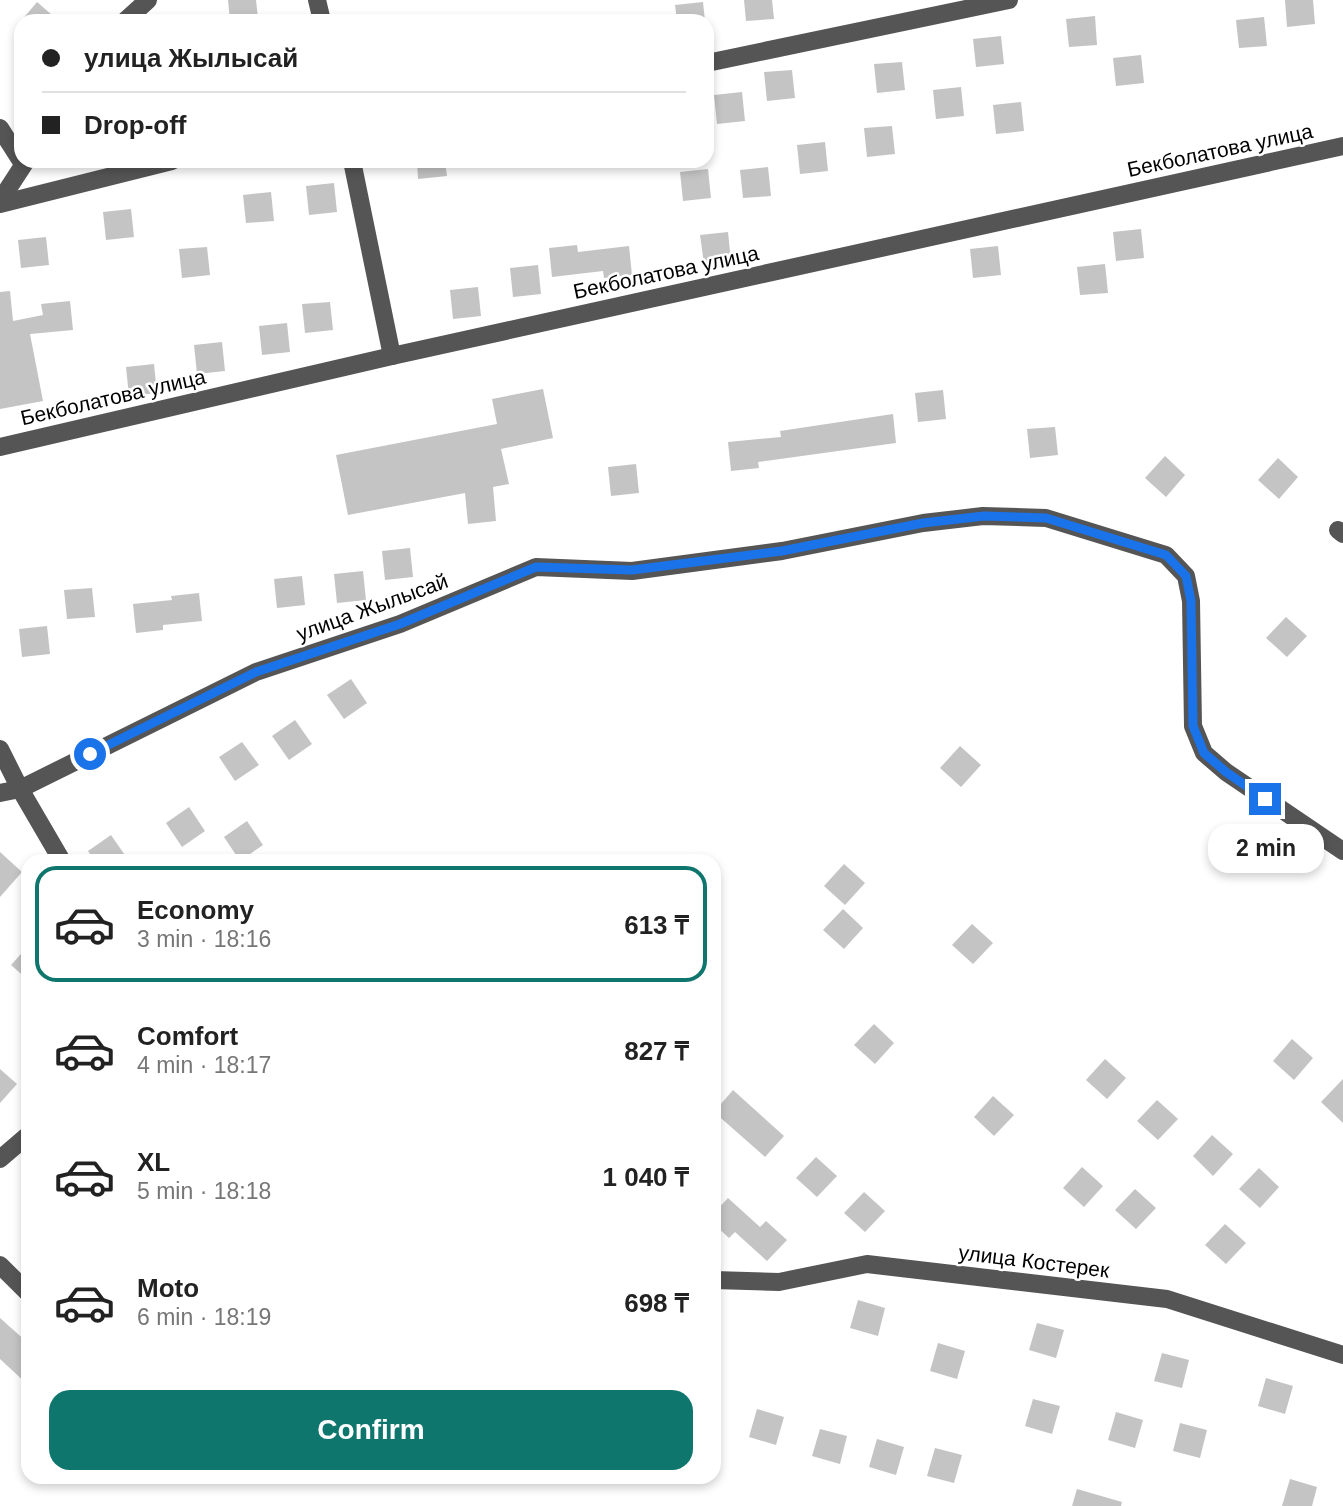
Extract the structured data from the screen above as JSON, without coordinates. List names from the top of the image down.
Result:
{
  "streets": {
    "street": ["Бекболатова улица", "улица Жылысай", "улица Костерек"]
  },
  "page": {
    "banner": ["улица Жылысай", "Drop-off"],
    "bubble": "2 min",
    "list": [
      {
        "name": "Economy",
        "note": "3 min · 18:16",
        "value": "613 ₸"
      },
      {
        "name": "Comfort",
        "note": "4 min · 18:17",
        "value": "827 ₸"
      },
      {
        "name": "XL",
        "note": "5 min · 18:18",
        "value": "1 040 ₸"
      },
      {
        "name": "Moto",
        "note": "6 min · 18:19",
        "value": "698 ₸"
      }
    ],
    "buttons": "Confirm"
  }
}
